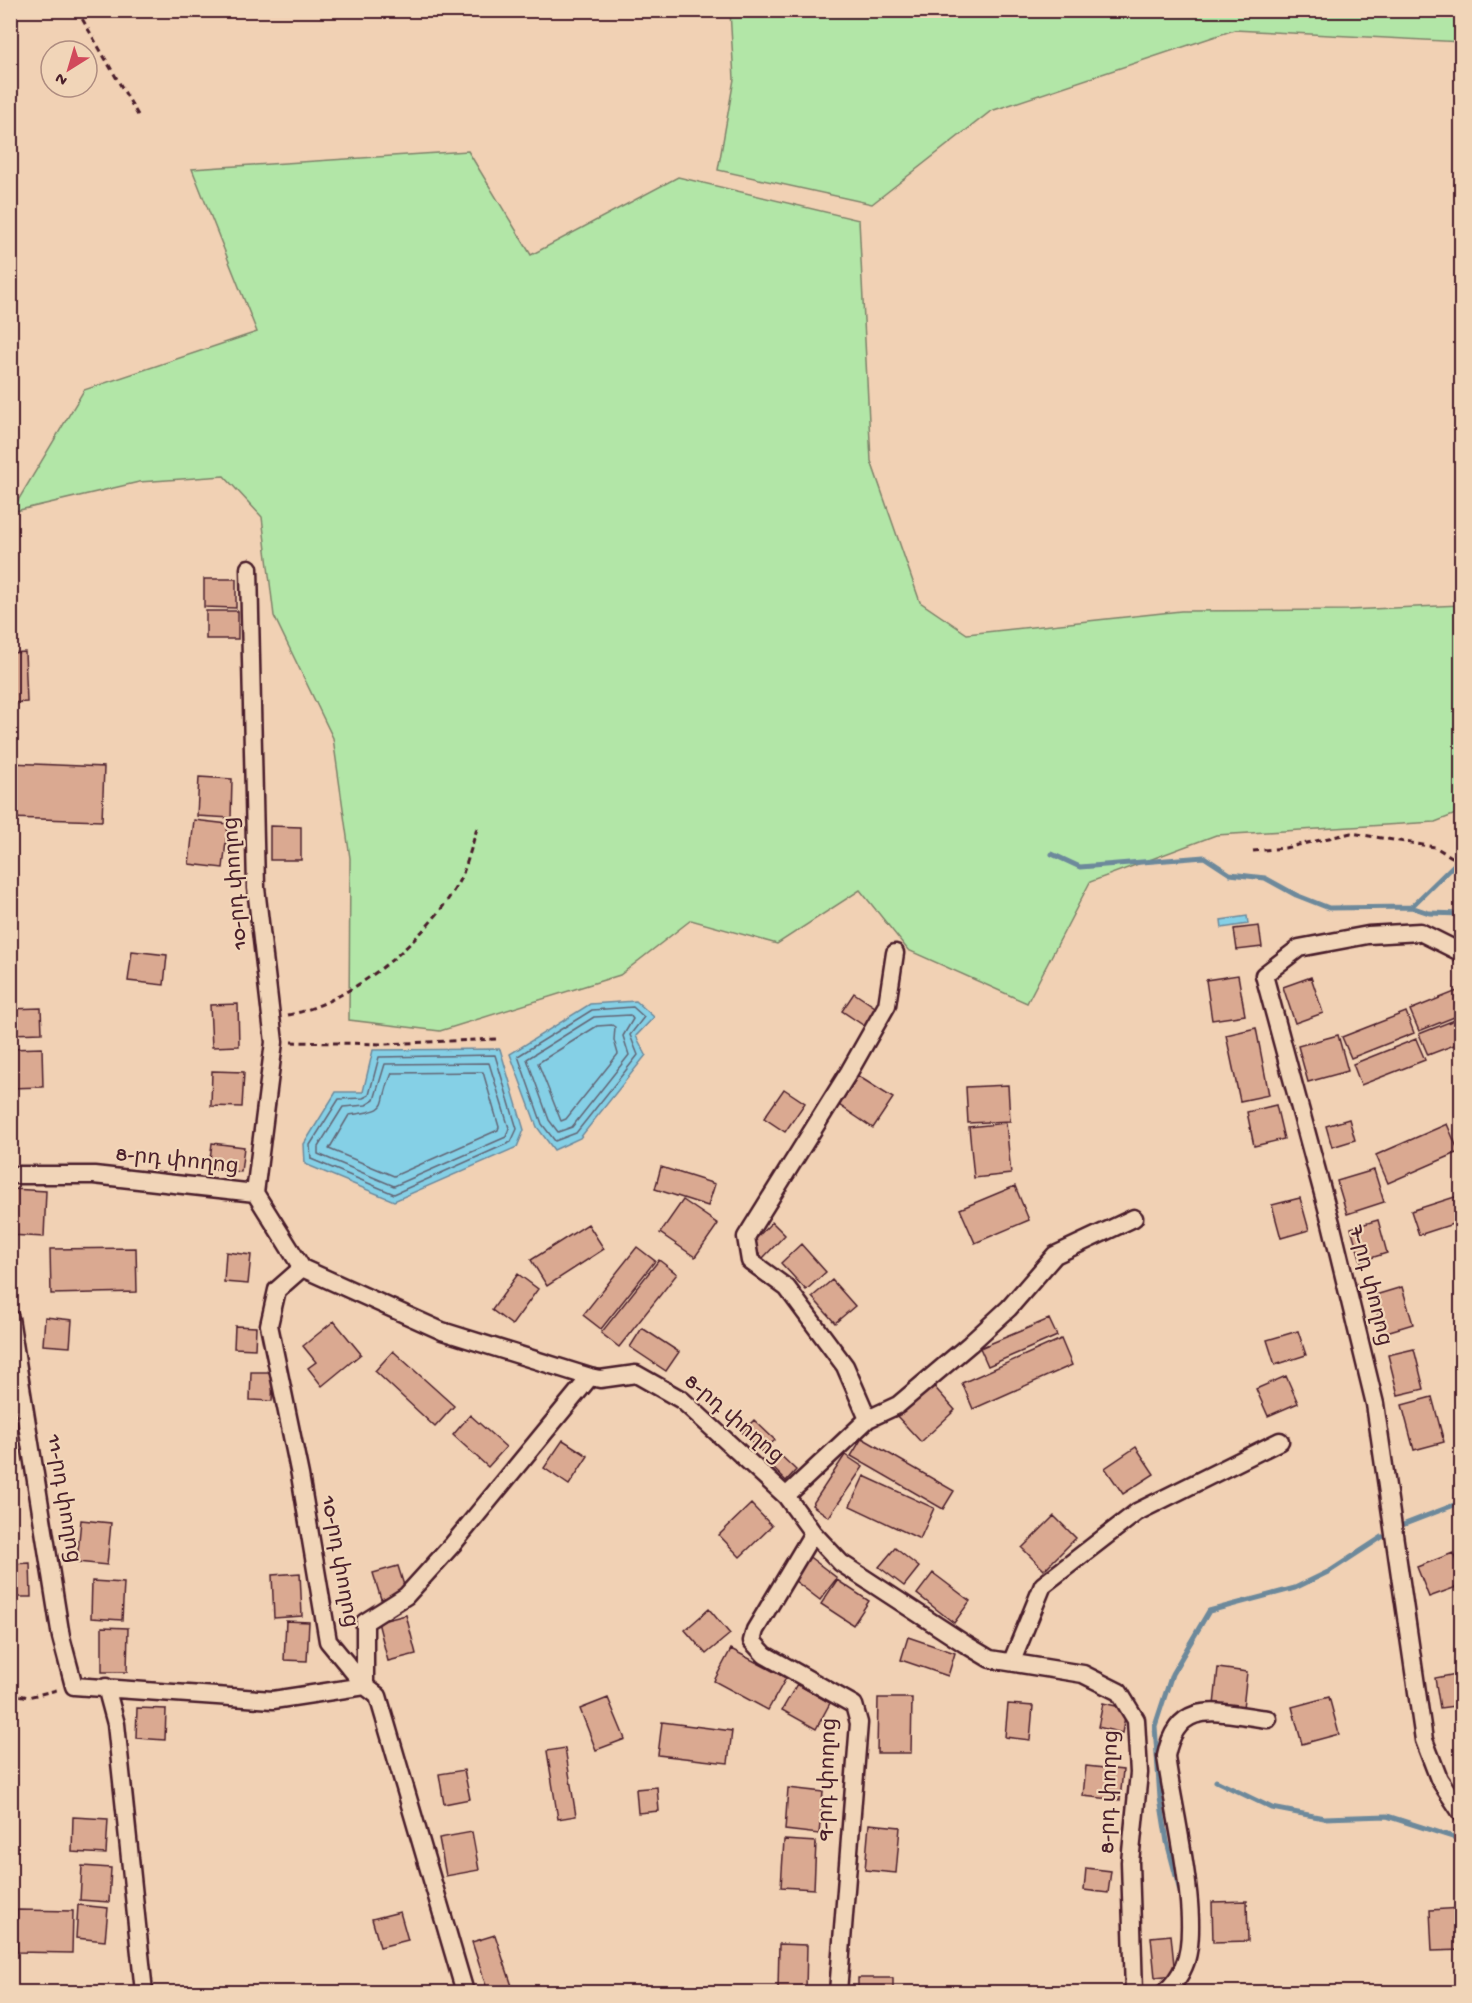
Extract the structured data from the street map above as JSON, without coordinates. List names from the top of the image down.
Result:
{
  "streets": {
    "street": [
      "10-րդ փողոց",
      "8-րդ փողոց",
      "7-րդ փողոց",
      "11-րդ փողոց",
      "9-րդ փողոց"
    ]
  },
  "crossings": [
    ["10-րդ փողոց", "8-րդ փողոց"],
    ["8-րդ փողոց", "9-րդ փողոց"]
  ],
  "north": "bottom left"
}
